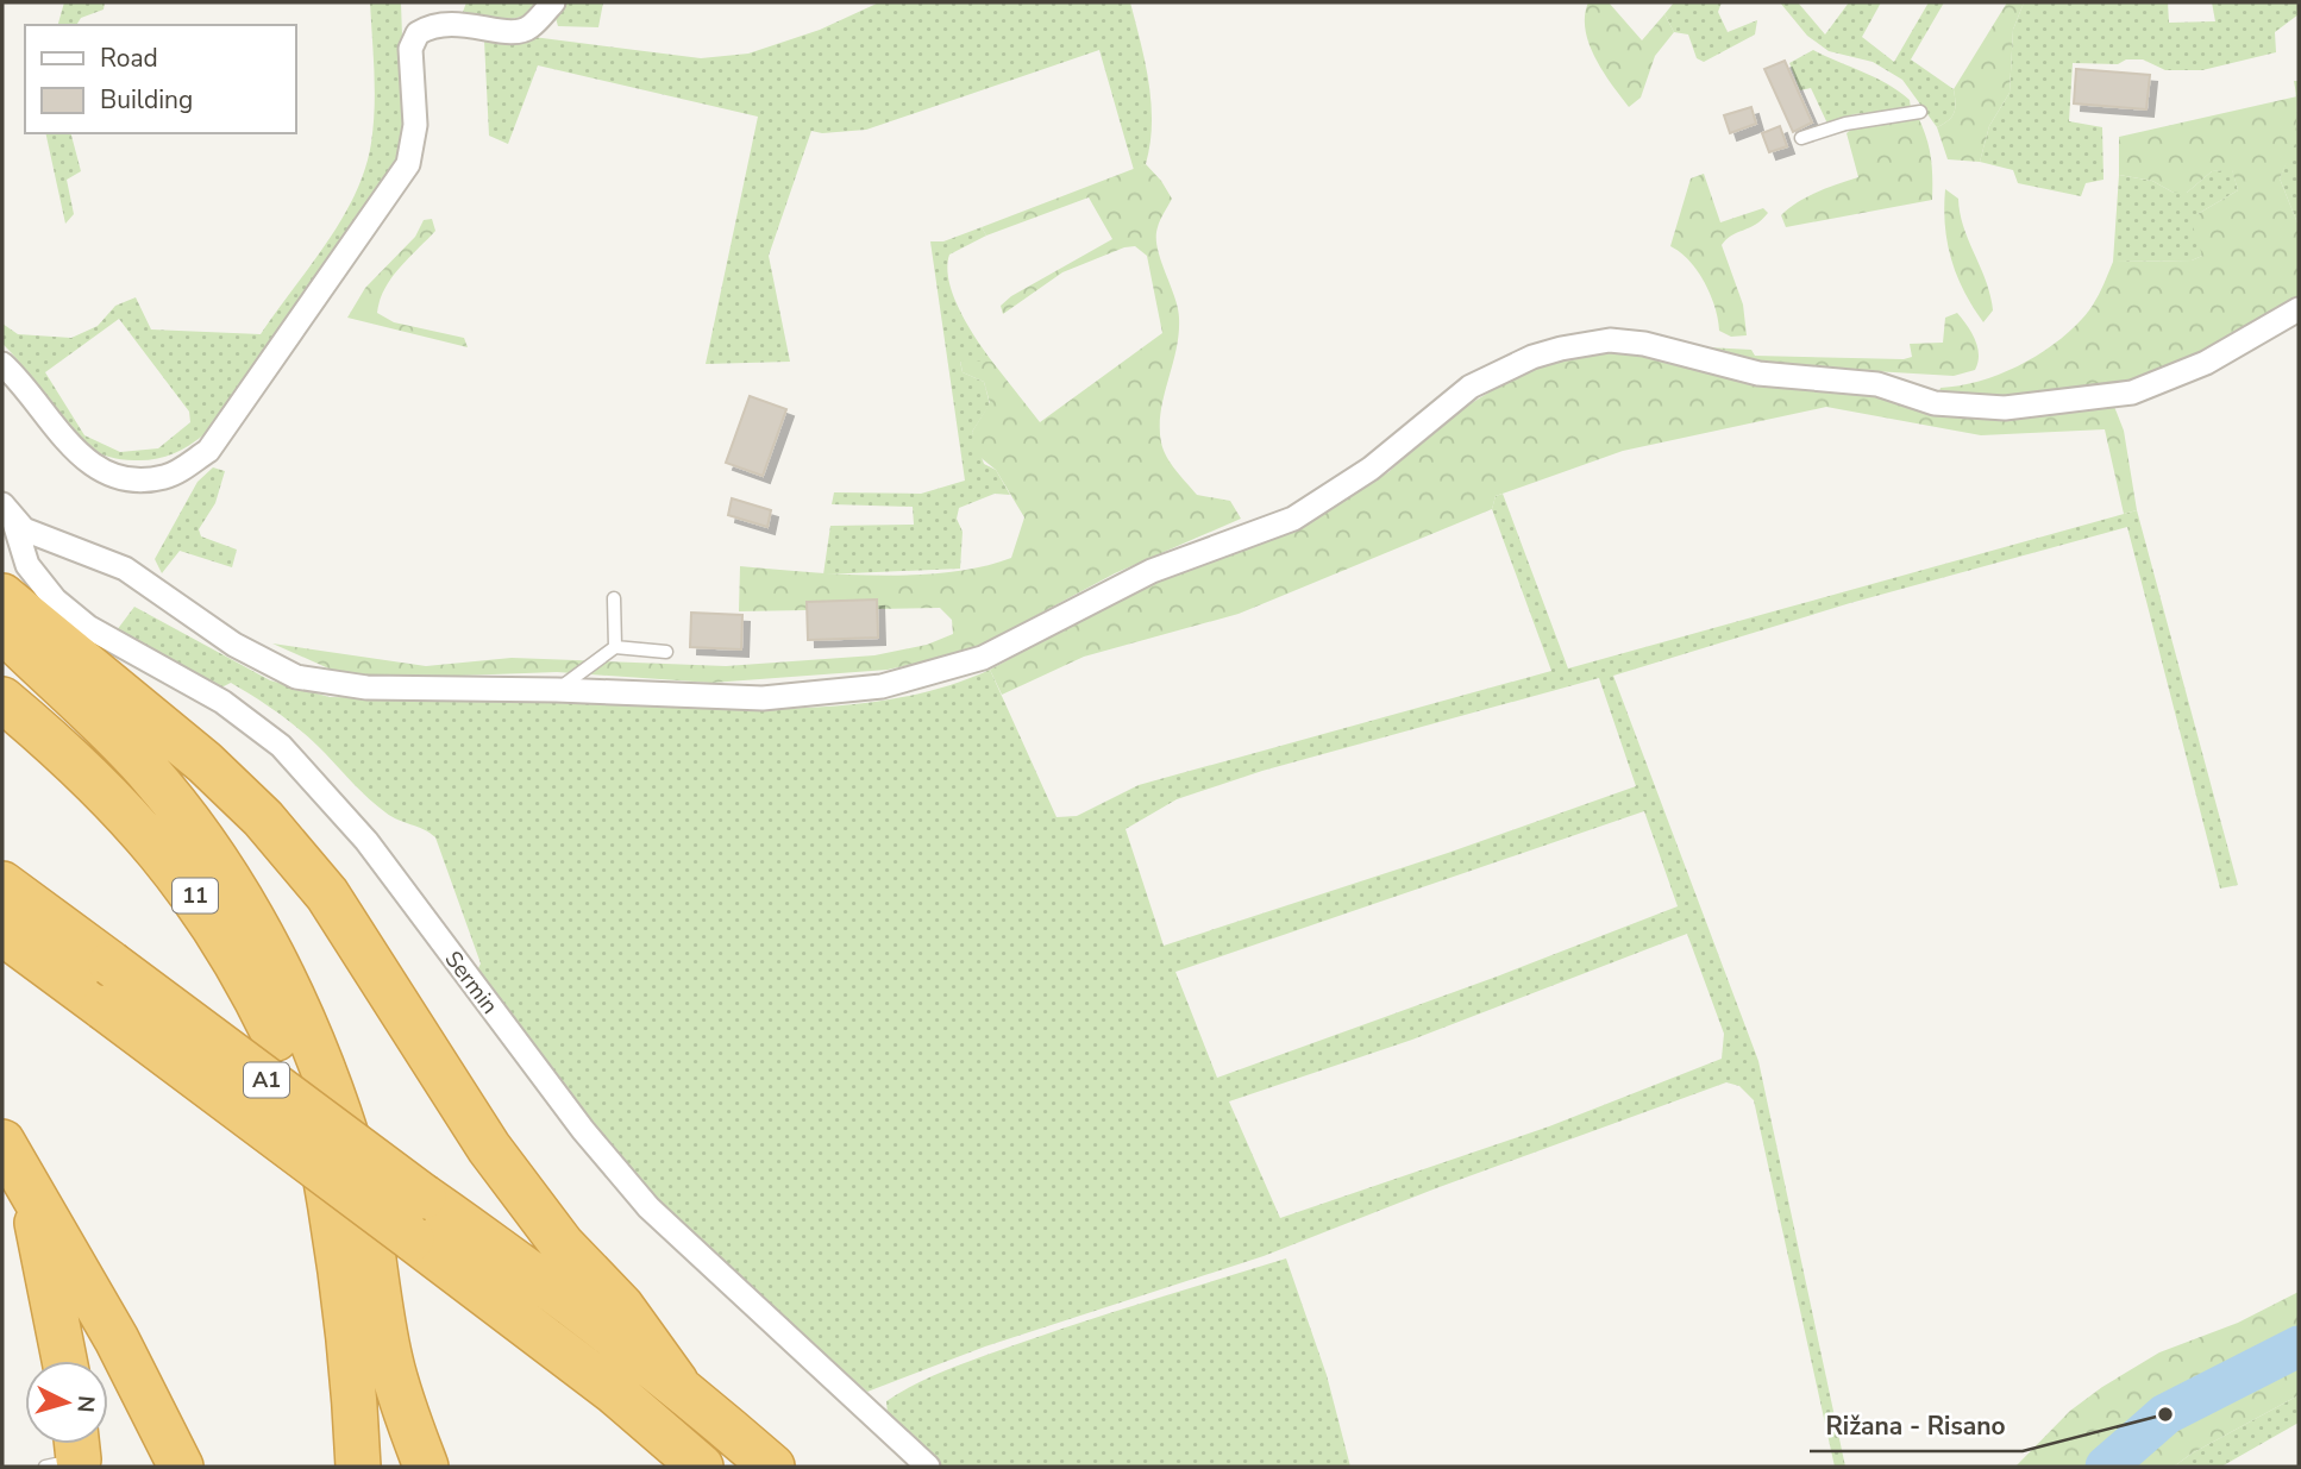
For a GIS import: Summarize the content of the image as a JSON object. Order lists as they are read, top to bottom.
{
  "streets": {
    "highway": ["11", "A1"],
    "street": ["Sermin"]
  },
  "places": ["Rižana - Risano"],
  "legend": ["Road", "Building"],
  "north": "right"
}
